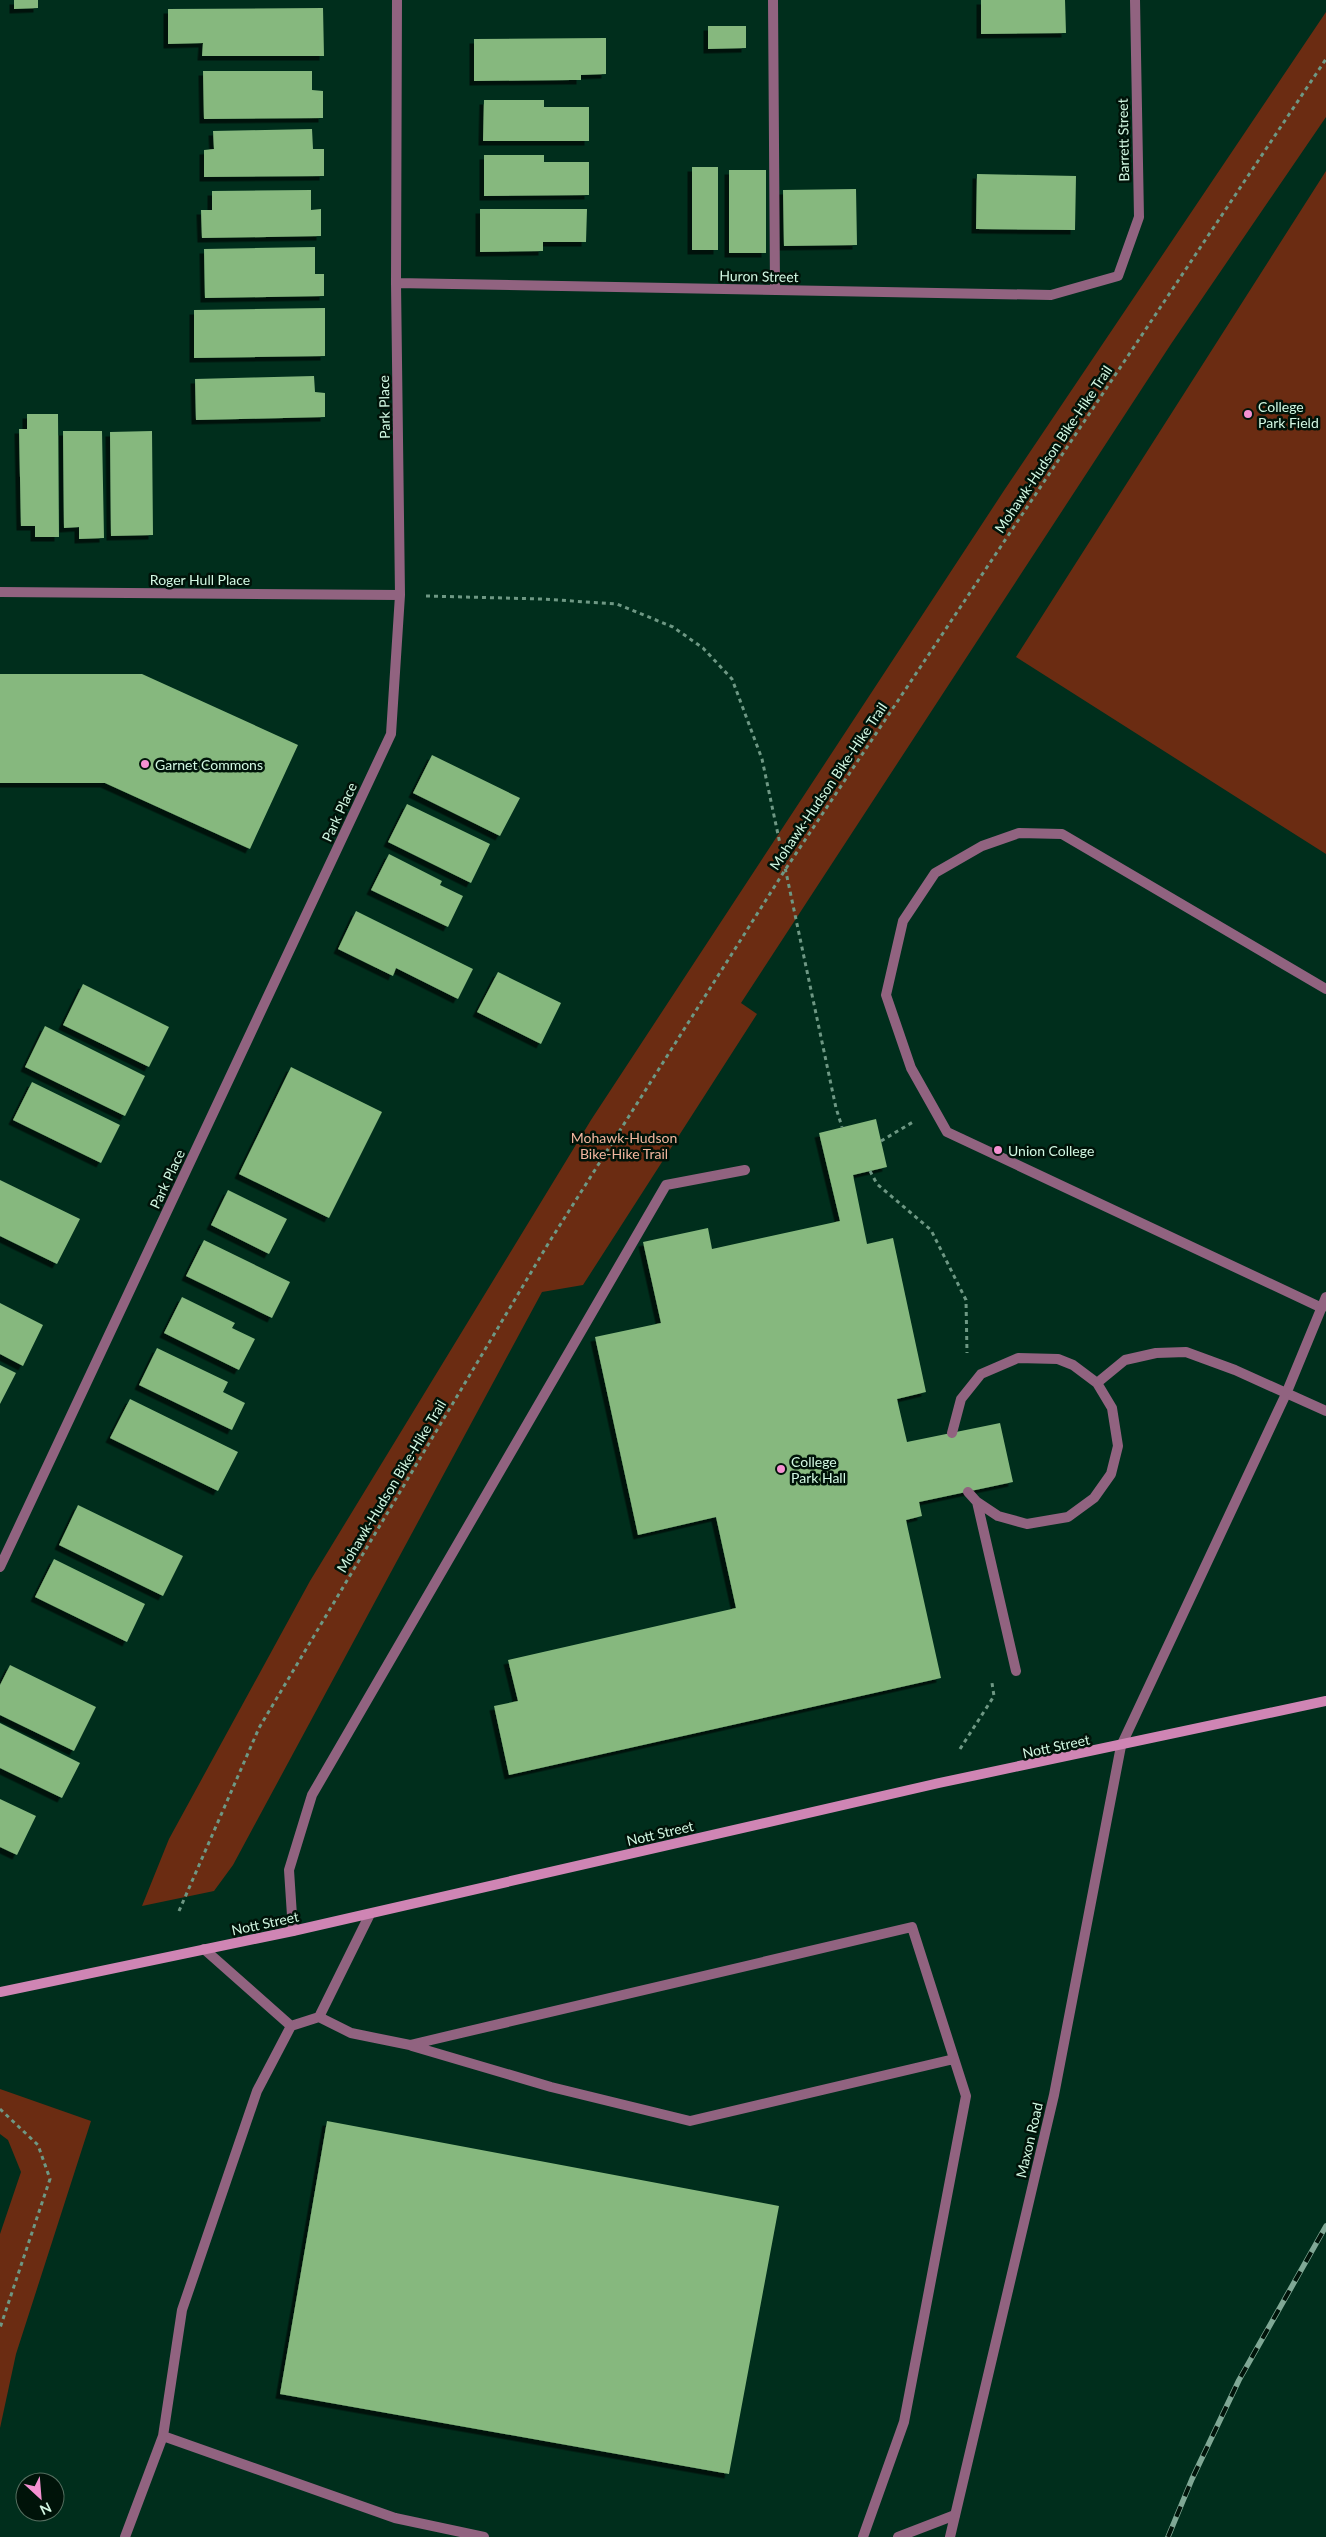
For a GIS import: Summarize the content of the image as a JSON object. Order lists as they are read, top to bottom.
{
  "streets": {
    "main road": ["Nott Street"],
    "street": [
      "Barrett Street",
      "Huron Street",
      "Park Place",
      "Roger Hull Place",
      "Maxon Road"
    ],
    "path": ["Mohawk-Hudson Bike-Hike Trail"]
  },
  "crossings": [
    ["Barrett Street", "Huron Street"],
    ["Huron Street", "Park Place"],
    ["Park Place", "Roger Hull Place"],
    ["Nott Street", "Maxon Road"]
  ],
  "parks": ["Mohawk-Hudson Bike-Hike Trail"],
  "places": [
    "College Park Field",
    "Garnet Commons",
    "Union College",
    "College Park Hall"
  ],
  "north": "bottom right"
}
